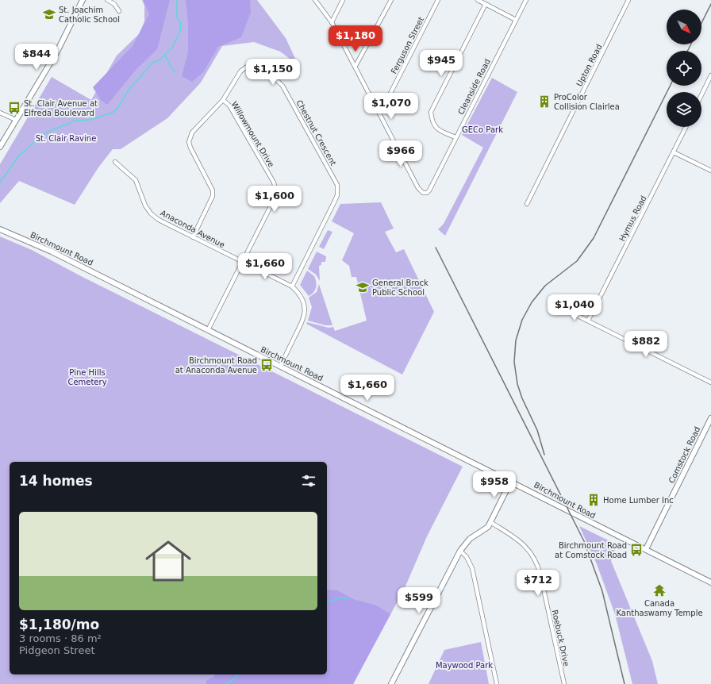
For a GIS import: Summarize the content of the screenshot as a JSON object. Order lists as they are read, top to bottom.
{
  "streets": {
    "main road": ["Birchmount Road", "Comstock Road"],
    "street": [
      "Ferguson Street",
      "Upton Road",
      "Cleanside Road",
      "Chestnut Crescent",
      "Willowmount Drive",
      "Hymus Road",
      "Anaconda Avenue",
      "Roebuck Drive"
    ]
  },
  "crossings": [
    ["Ferguson Street", "Cleanside Road"],
    ["Chestnut Crescent", "Willowmount Drive"],
    ["Chestnut Crescent", "Anaconda Avenue"],
    ["Willowmount Drive", "Anaconda Avenue"],
    ["Willowmount Drive", "Birchmount Road"],
    ["Anaconda Avenue", "Birchmount Road"],
    ["Birchmount Road", "Comstock Road"]
  ],
  "parks": [
    "GECo Park",
    "St. Clair Ravine",
    "Pine Hills Cemetery",
    "Maywood Park"
  ],
  "places": {
    "school or university": ["St. Joachim Catholic School", "General Brock Public School"],
    "building": ["ProColor Collision Clairlea", "Home Lumber Inc"],
    "bus stop": ["St. Clair Avenue at Elfreda Boulevard", "Birchmount Road at Anaconda Avenue", "Birchmount Road at Comstock Road"],
    "temple": ["Canada Kanthaswamy Temple"]
  },
  "north": "bottom right",
  "page": {
    "price": [
      "$1,180",
      "$844",
      "$945",
      "$1,150",
      "$1,070",
      "$966",
      "$1,600",
      "$1,660",
      "$1,040",
      "$882",
      "$1,660",
      "$958",
      "$712",
      "$599"
    ],
    "heading": "14 homes",
    "list": [
      {
        "name": "$1,180/mo",
        "note": "3 rooms · 86 m² · Pidgeon Street"
      }
    ]
  }
}
